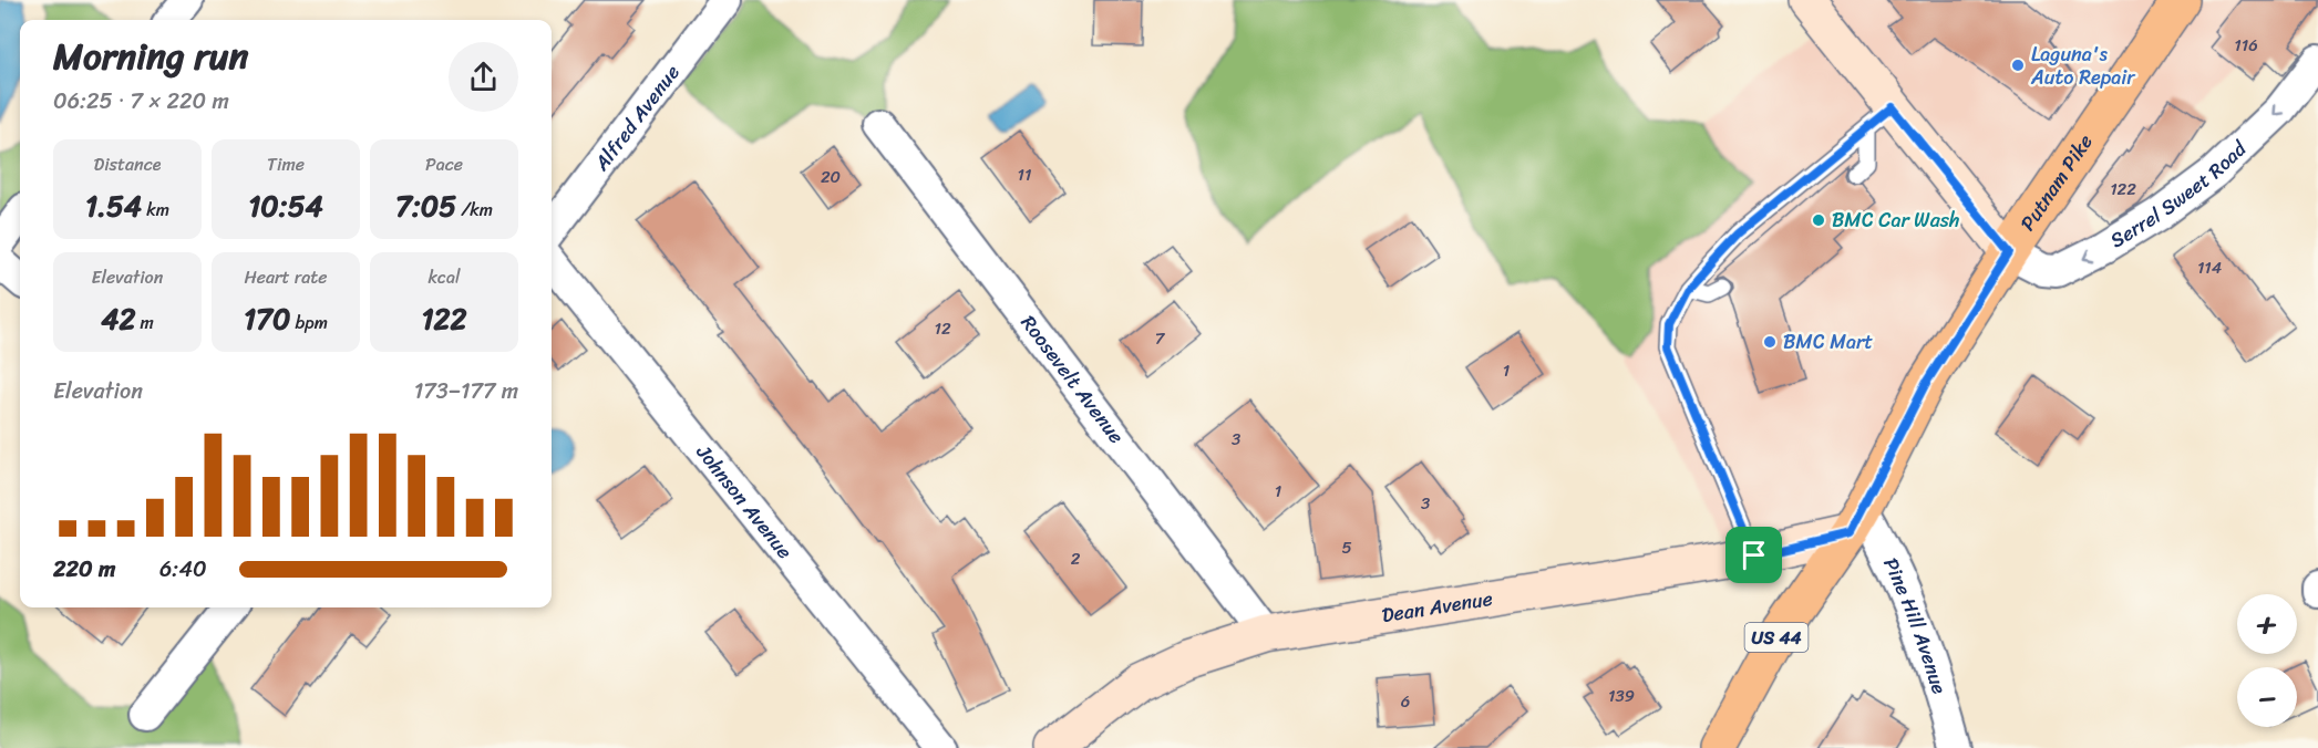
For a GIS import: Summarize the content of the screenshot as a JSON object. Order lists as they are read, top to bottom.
{
  "streets": {
    "main road": ["Putnam Pike", "US 44"],
    "street": [
      "Alfred Avenue",
      "Serrel Sweet Road",
      "Roosevelt Avenue",
      "Johnson Avenue",
      "Dean Avenue",
      "Pine Hill Avenue"
    ]
  },
  "crossings": [
    ["Putnam Pike", "Serrel Sweet Road"],
    ["Putnam Pike", "Dean Avenue"],
    ["Putnam Pike", "Pine Hill Avenue"],
    ["Roosevelt Avenue", "Dean Avenue"],
    ["Dean Avenue", "Pine Hill Avenue"]
  ],
  "one_way": ["Serrel Sweet Road"],
  "places": ["Laguna's Auto Repair", "BMC Car Wash", "BMC Mart"],
  "house_numbers": [
    "116",
    "11",
    "20",
    "122",
    "114",
    "12",
    "7",
    "1",
    "3",
    "1",
    "3",
    "5",
    "2",
    "139",
    "6"
  ],
  "page": {
    "heading": ["Morning run", "06:25 · 7 × 220 m"],
    "stats": [
      ["Distance", "1.54 km"],
      ["Time", "10:54"],
      ["Pace", "7:05 /km"],
      ["Elevation", "42 m"],
      ["Heart rate", "170 bpm"],
      ["kcal", "122"]
    ],
    "chart": ["Elevation", "173–177 m"],
    "list": [
      {
        "name": "220 m",
        "note": "6:40"
      }
    ],
    "map_buttons": ["+", "−"]
  }
}
